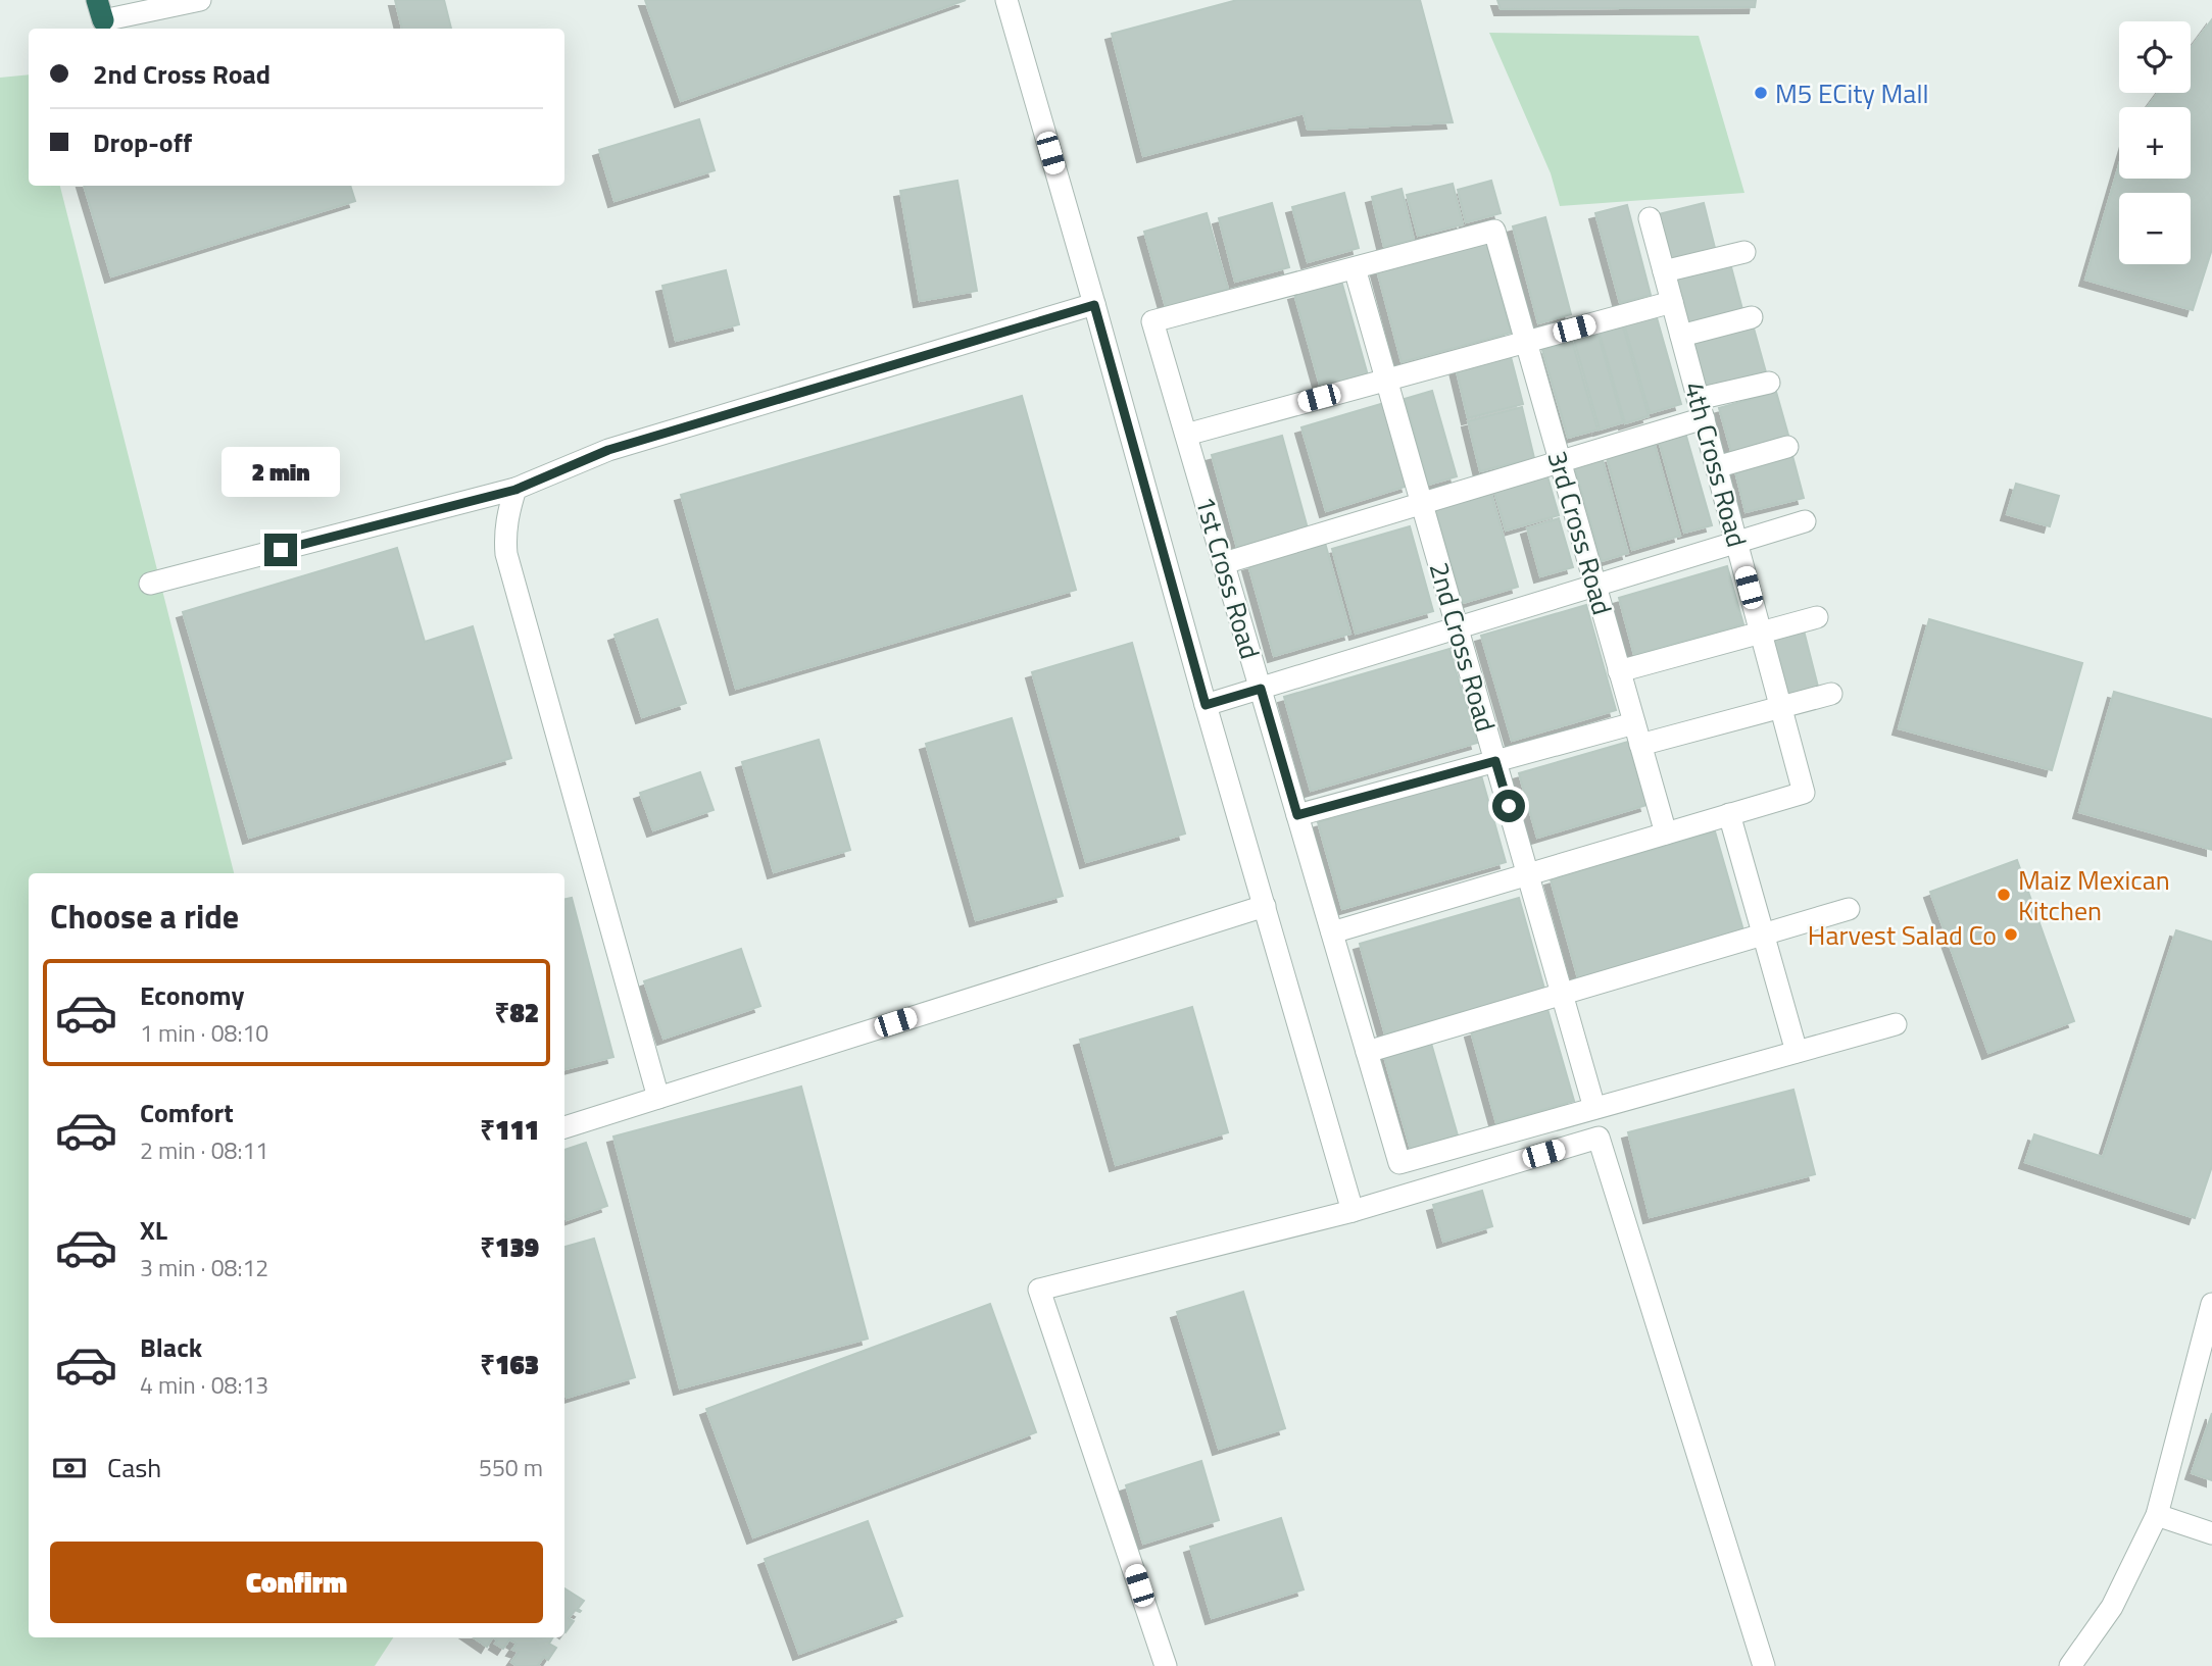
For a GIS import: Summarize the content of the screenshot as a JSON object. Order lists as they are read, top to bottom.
{
  "streets": {
    "street": [
      "4th Cross Road",
      "3rd Cross Road",
      "1st Cross Road",
      "2nd Cross Road"
    ]
  },
  "crossings": [
    ["3rd Cross Road", "1st Cross Road"],
    ["3rd Cross Road", "2nd Cross Road"],
    ["1st Cross Road", "2nd Cross Road"]
  ],
  "places": ["M5 ECity Mall", "Maiz Mexican Kitchen", "Harvest Salad Co"],
  "page": {
    "map_buttons": ["+", "−"],
    "banner": ["2nd Cross Road", "Drop-off"],
    "bubble": "2 min",
    "heading": "Choose a ride",
    "list": [
      {
        "name": "Economy",
        "note": "1 min · 08:10",
        "value": "₹82"
      },
      {
        "name": "Comfort",
        "note": "2 min · 08:11",
        "value": "₹111"
      },
      {
        "name": "XL",
        "note": "3 min · 08:12",
        "value": "₹139"
      },
      {
        "name": "Black",
        "note": "4 min · 08:13",
        "value": "₹163"
      }
    ],
    "pay": ["Cash", "550 m"],
    "buttons": "Confirm"
  }
}
